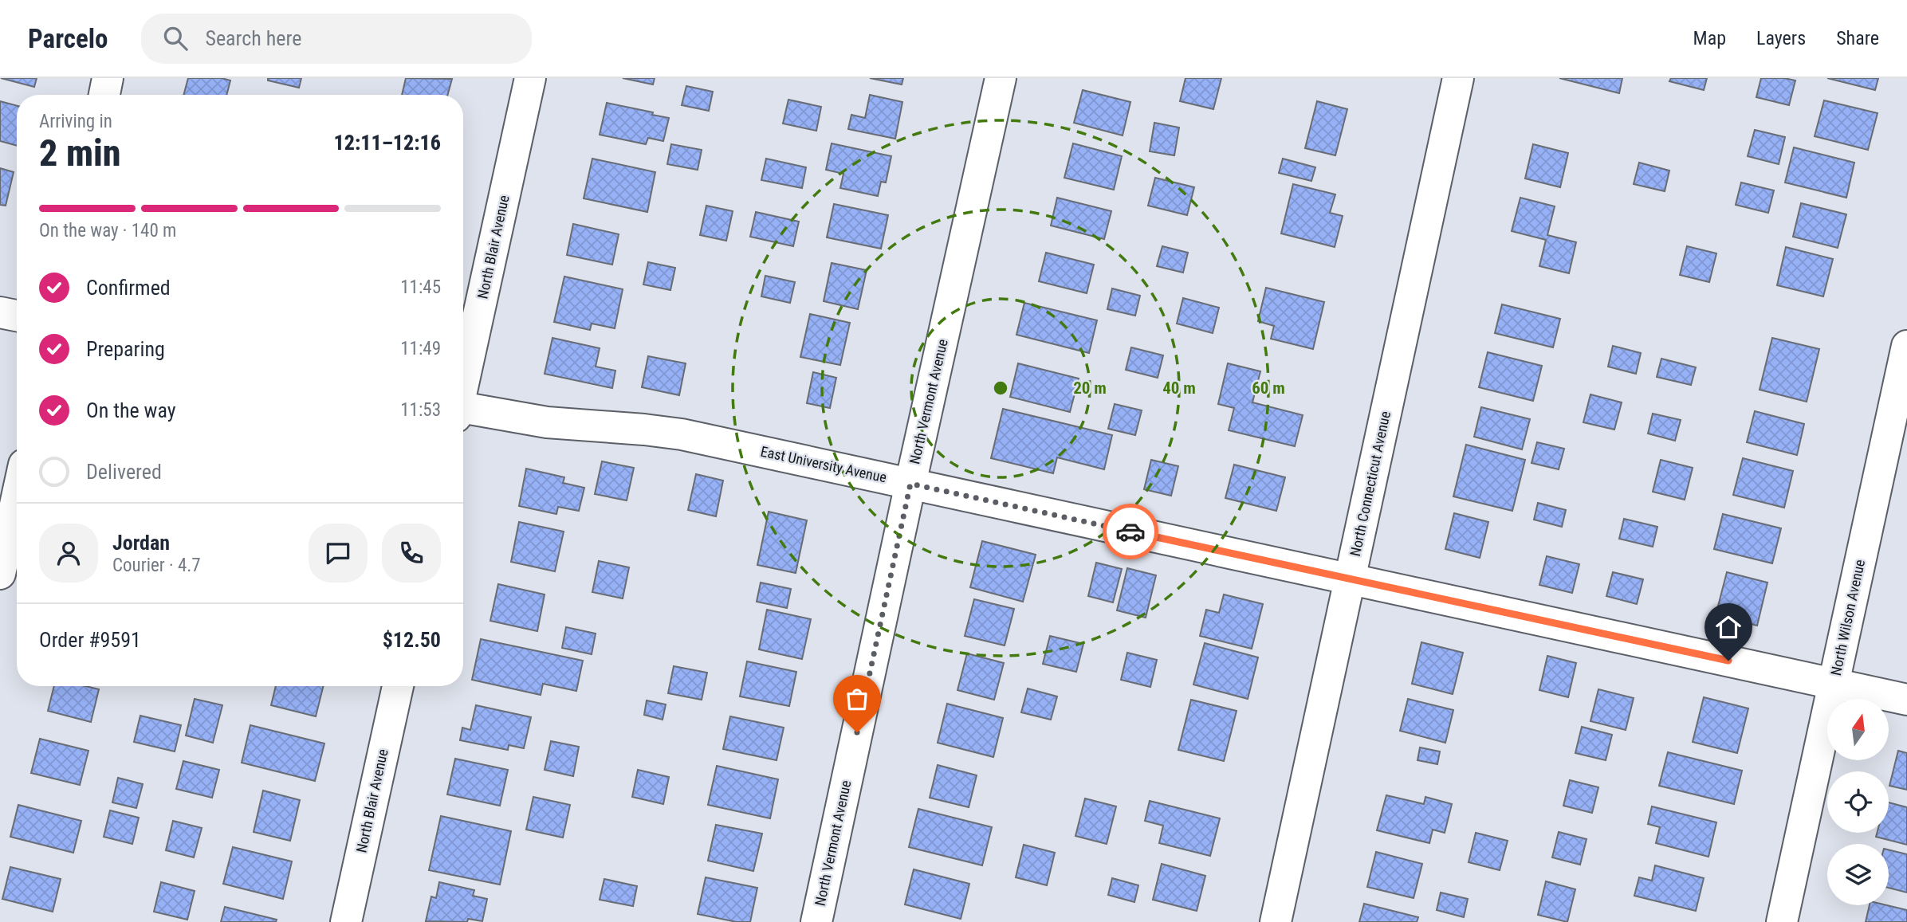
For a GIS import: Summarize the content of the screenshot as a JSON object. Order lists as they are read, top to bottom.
{
  "streets": {
    "street": [
      "North Blair Avenue",
      "North Vermont Avenue",
      "East University Avenue",
      "North Connecticut Avenue",
      "North Wilson Avenue"
    ]
  },
  "crossings": [
    ["North Vermont Avenue", "East University Avenue"],
    ["East University Avenue", "North Connecticut Avenue"],
    ["East University Avenue", "North Wilson Avenue"]
  ],
  "north": "top",
  "page": {
    "header": "Parcelo",
    "search": "Search here",
    "nav": ["Map", "Layers", "Share"],
    "heading": ["2 min", "Arriving in", "12:11–12:16"],
    "panel": [
      "Jordan",
      "Courier · 4.7",
      "Order #9591",
      "$12.50"
    ],
    "bar": "On the way · 140 m",
    "list": [
      ["Confirmed", "11:45"],
      ["Preparing", "11:49"],
      ["On the way", "11:53"],
      "Delivered"
    ]
  },
  "rings": ["20 m", "40 m", "60 m"]
}
